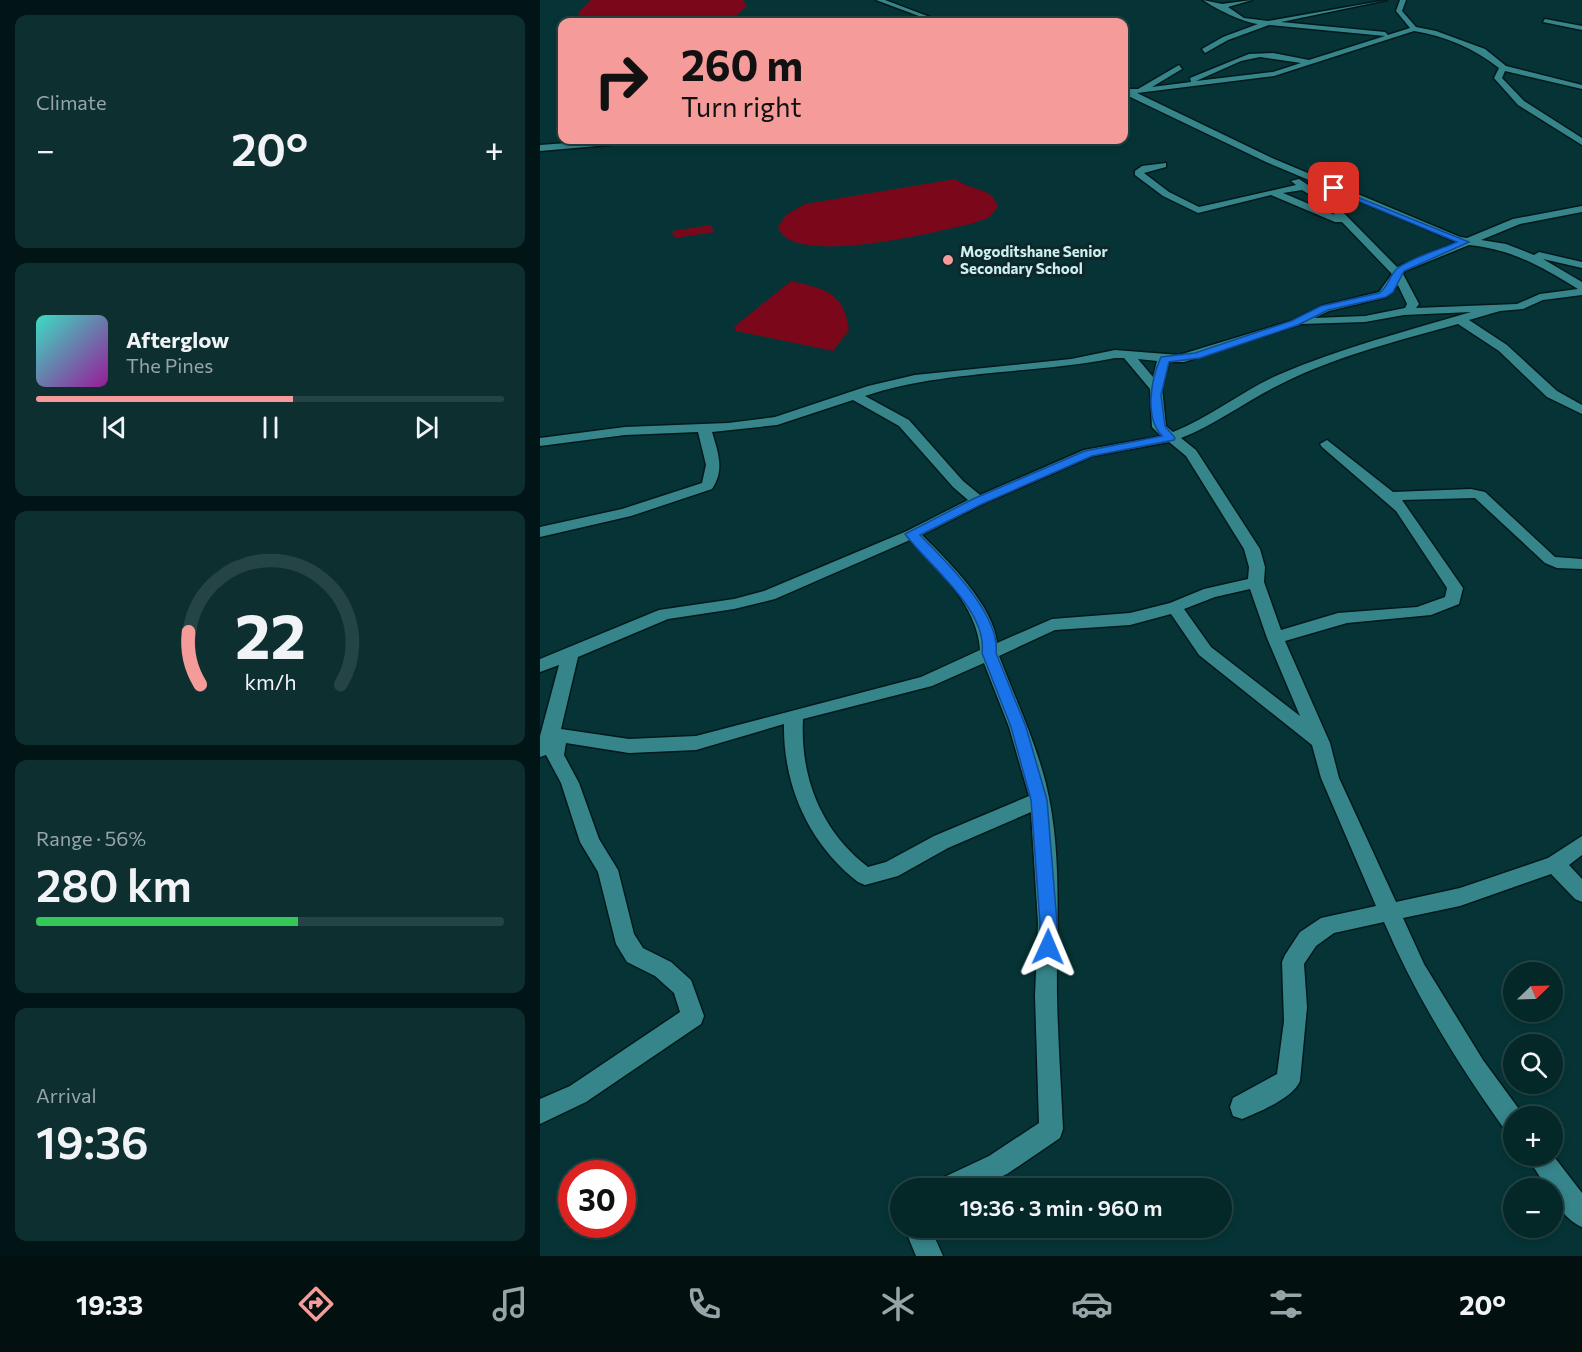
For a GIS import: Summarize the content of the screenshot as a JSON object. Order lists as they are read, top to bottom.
{
  "places": ["Mogoditshane Senior Secondary School"],
  "north": "top right",
  "page": {
    "tile": [
      "Climate",
      ["Range · 56%", "280 km"],
      ["Arrival", "19:36"]
    ],
    "turn": ["260 m", "Turn right"],
    "heat": ["−", "20°", "+"],
    "song": ["Afterglow", "The Pines"],
    "map_buttons": ["+", "−"],
    "limit": "30",
    "trip": "19:36 · 3 min · 960 m",
    "tabs": ["19:33", "20°"],
    "gauge": ["22", "km/h"]
  }
}
